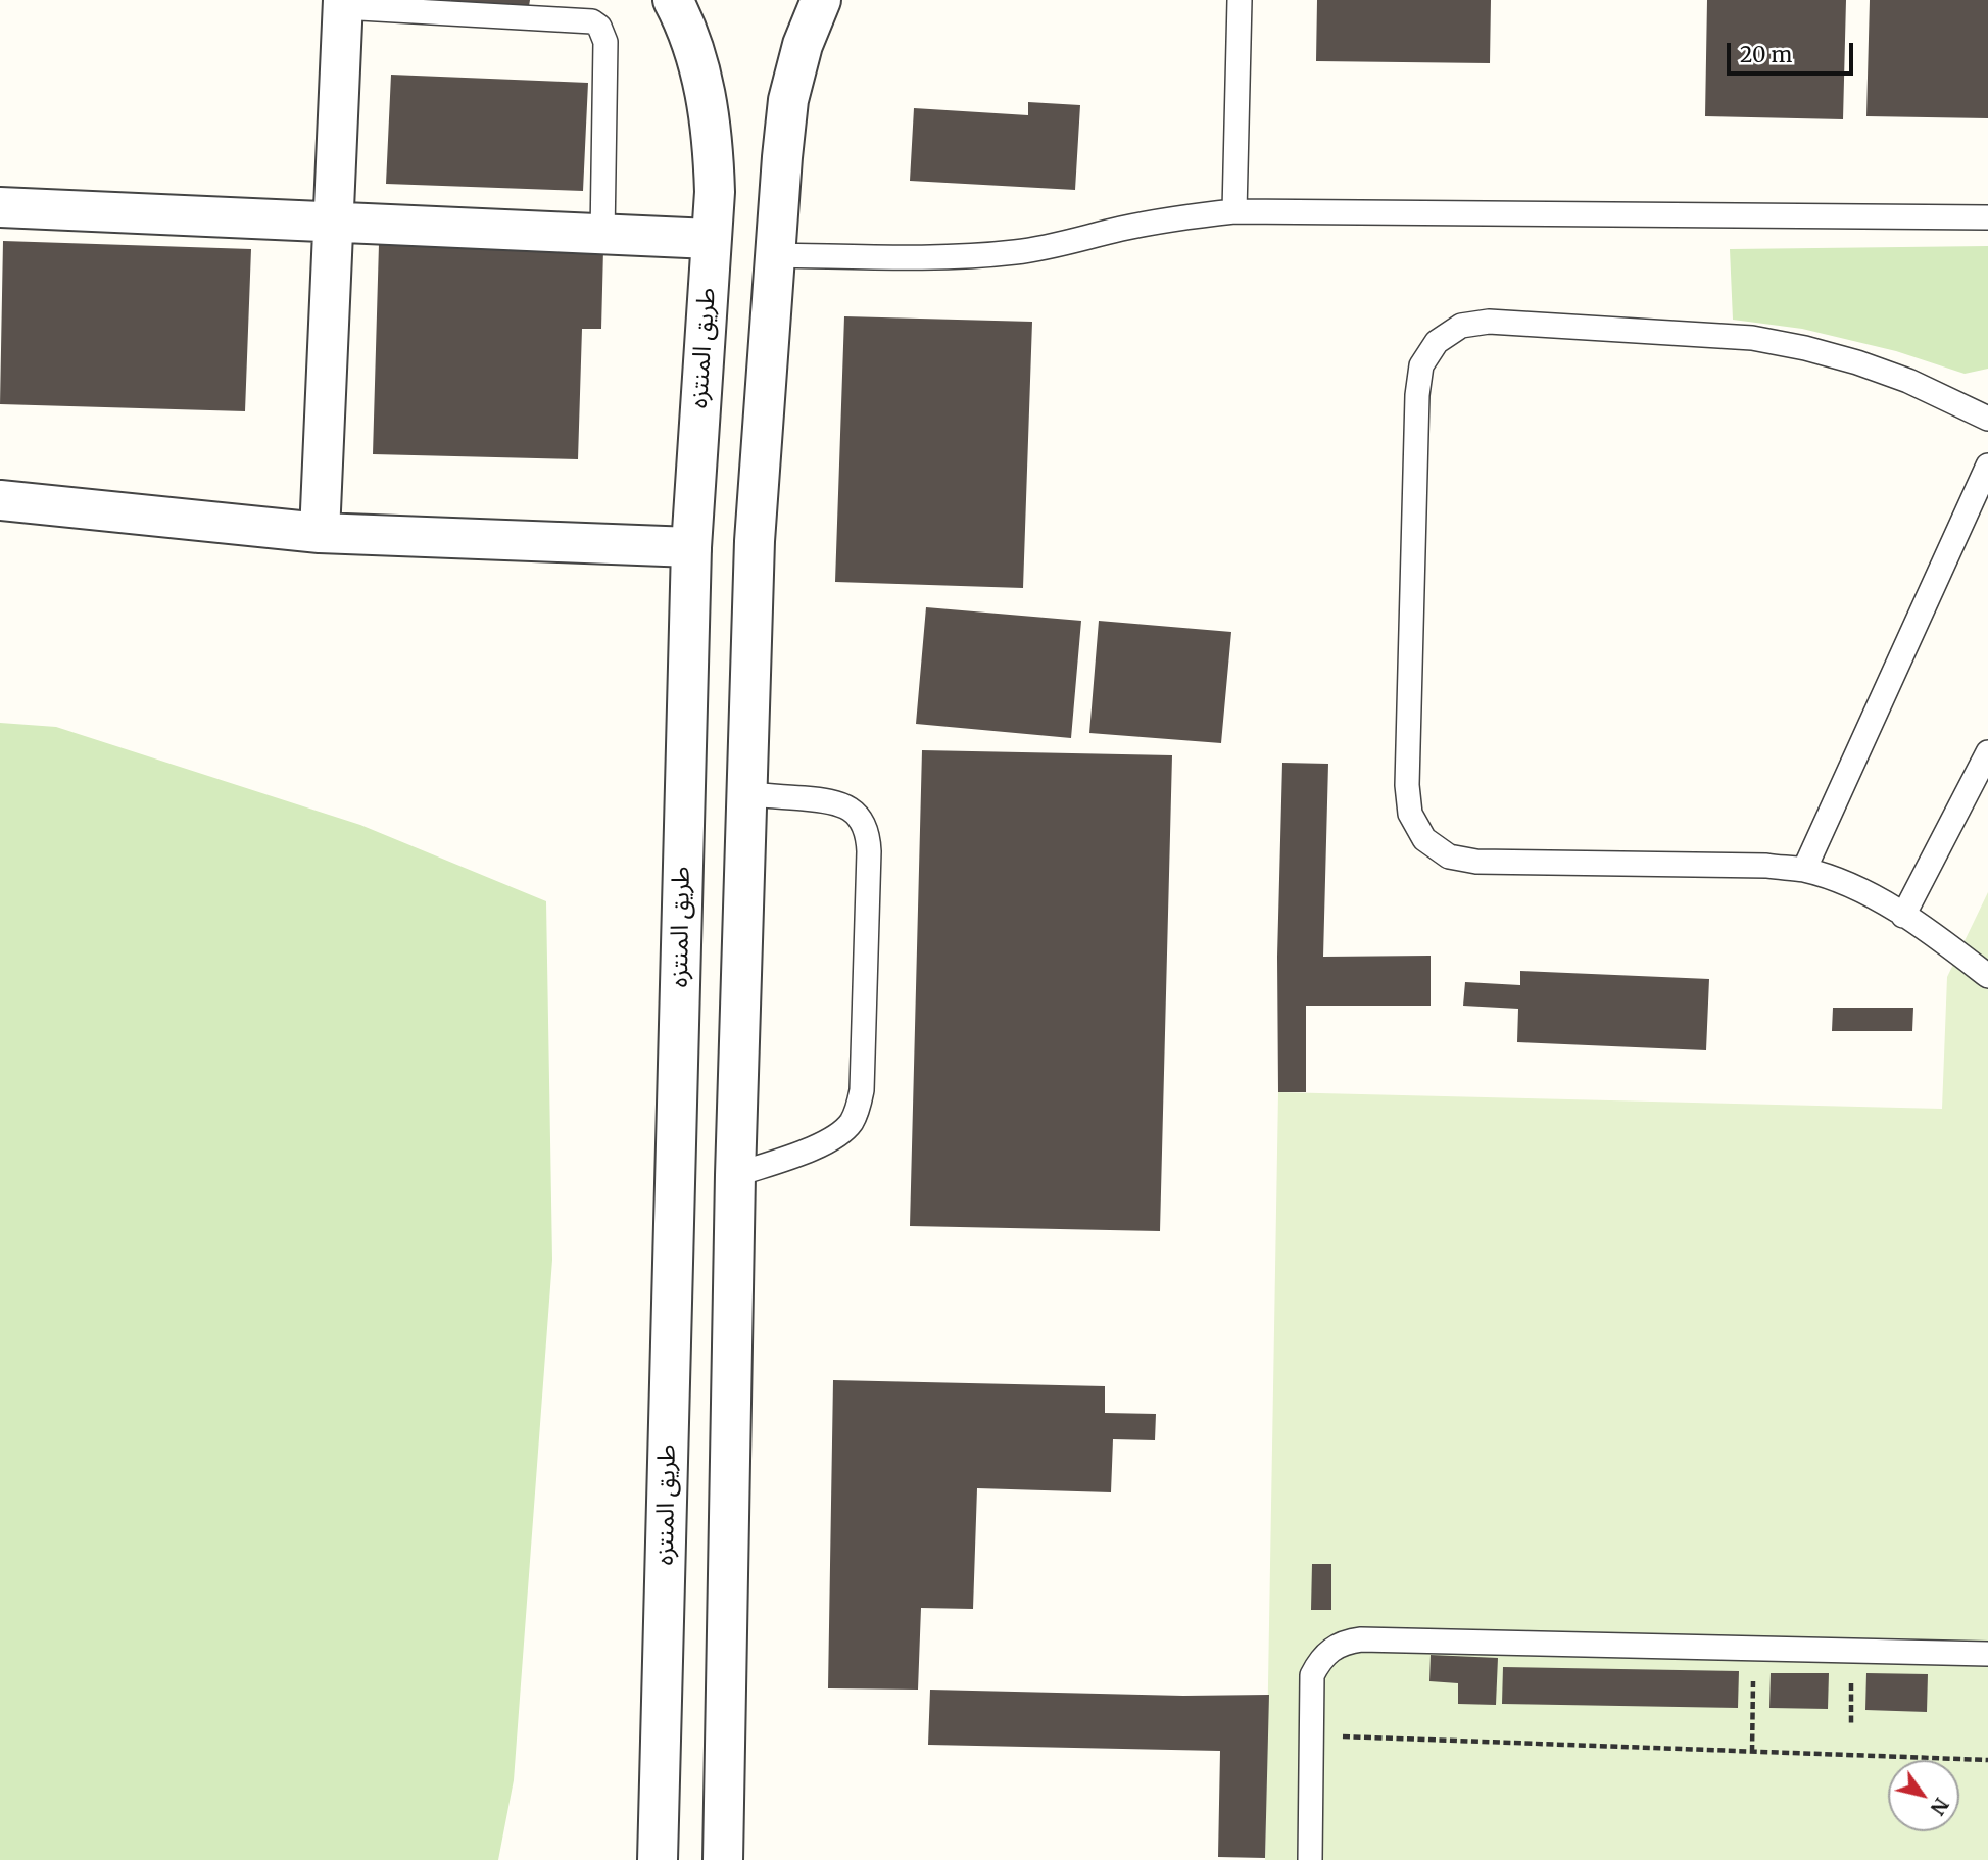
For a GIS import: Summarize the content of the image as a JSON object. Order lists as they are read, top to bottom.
{
  "streets": {
    "street": ["طريق المنتزه"]
  },
  "scale_bar": "20 m",
  "north": "bottom right"
}
